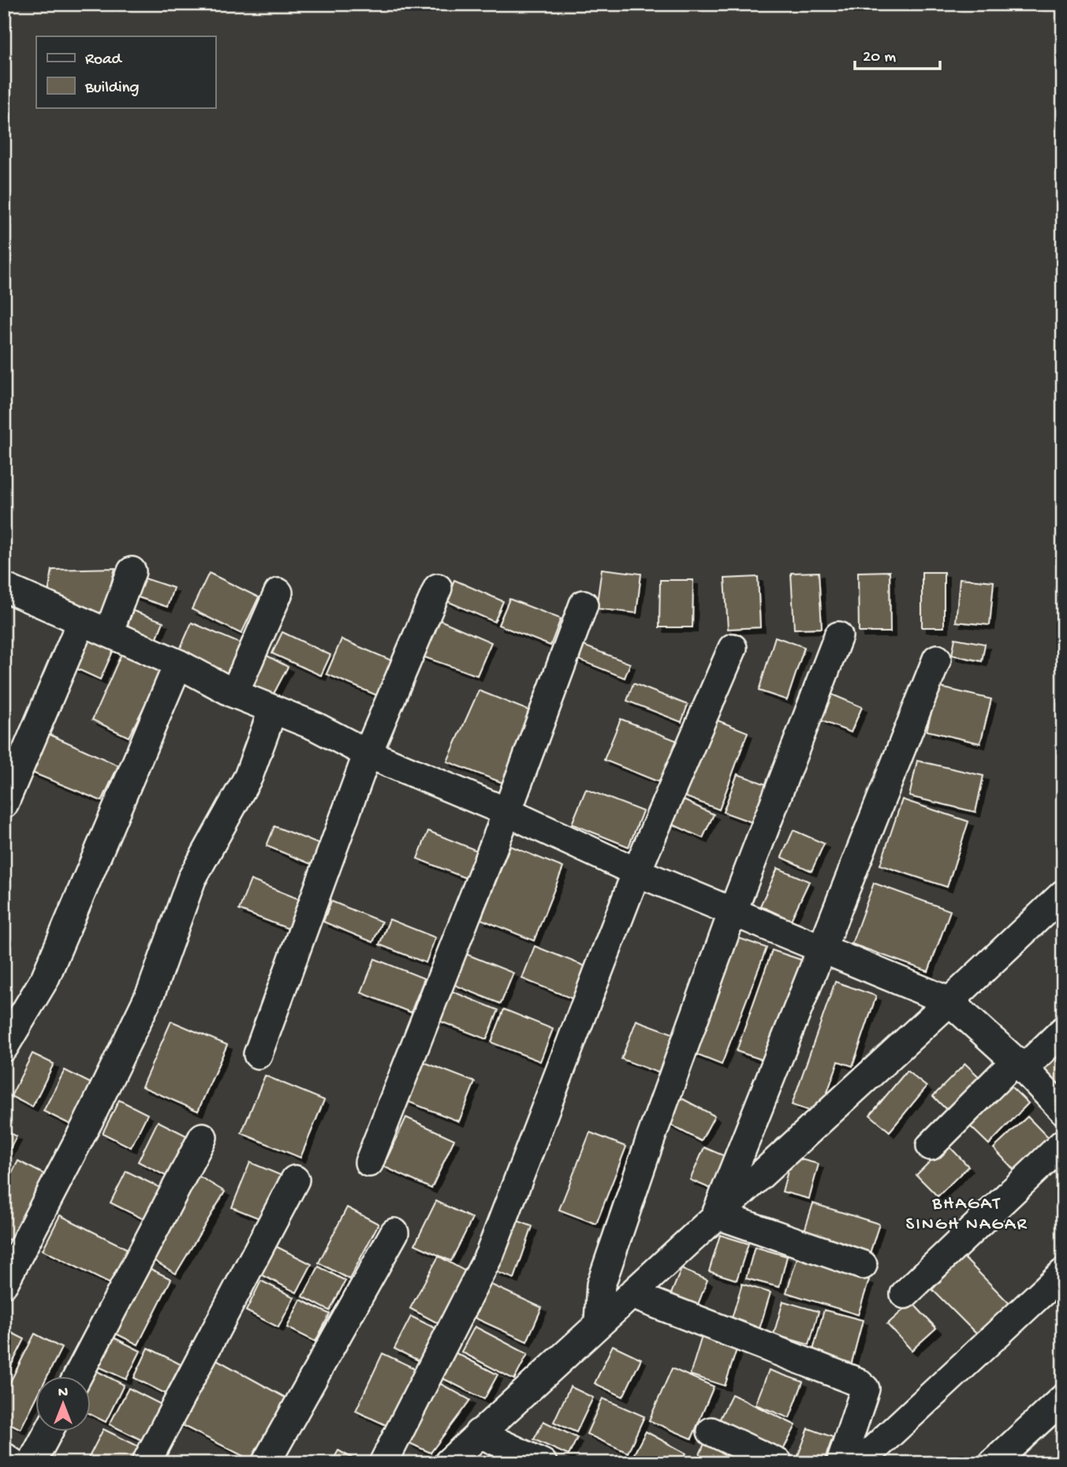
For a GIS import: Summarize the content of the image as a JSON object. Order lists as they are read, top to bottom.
{
  "districts": ["BHAGAT SINGH NAGAR"],
  "legend": ["Road", "Building"],
  "scale_bar": "20 m",
  "north": "top"
}
